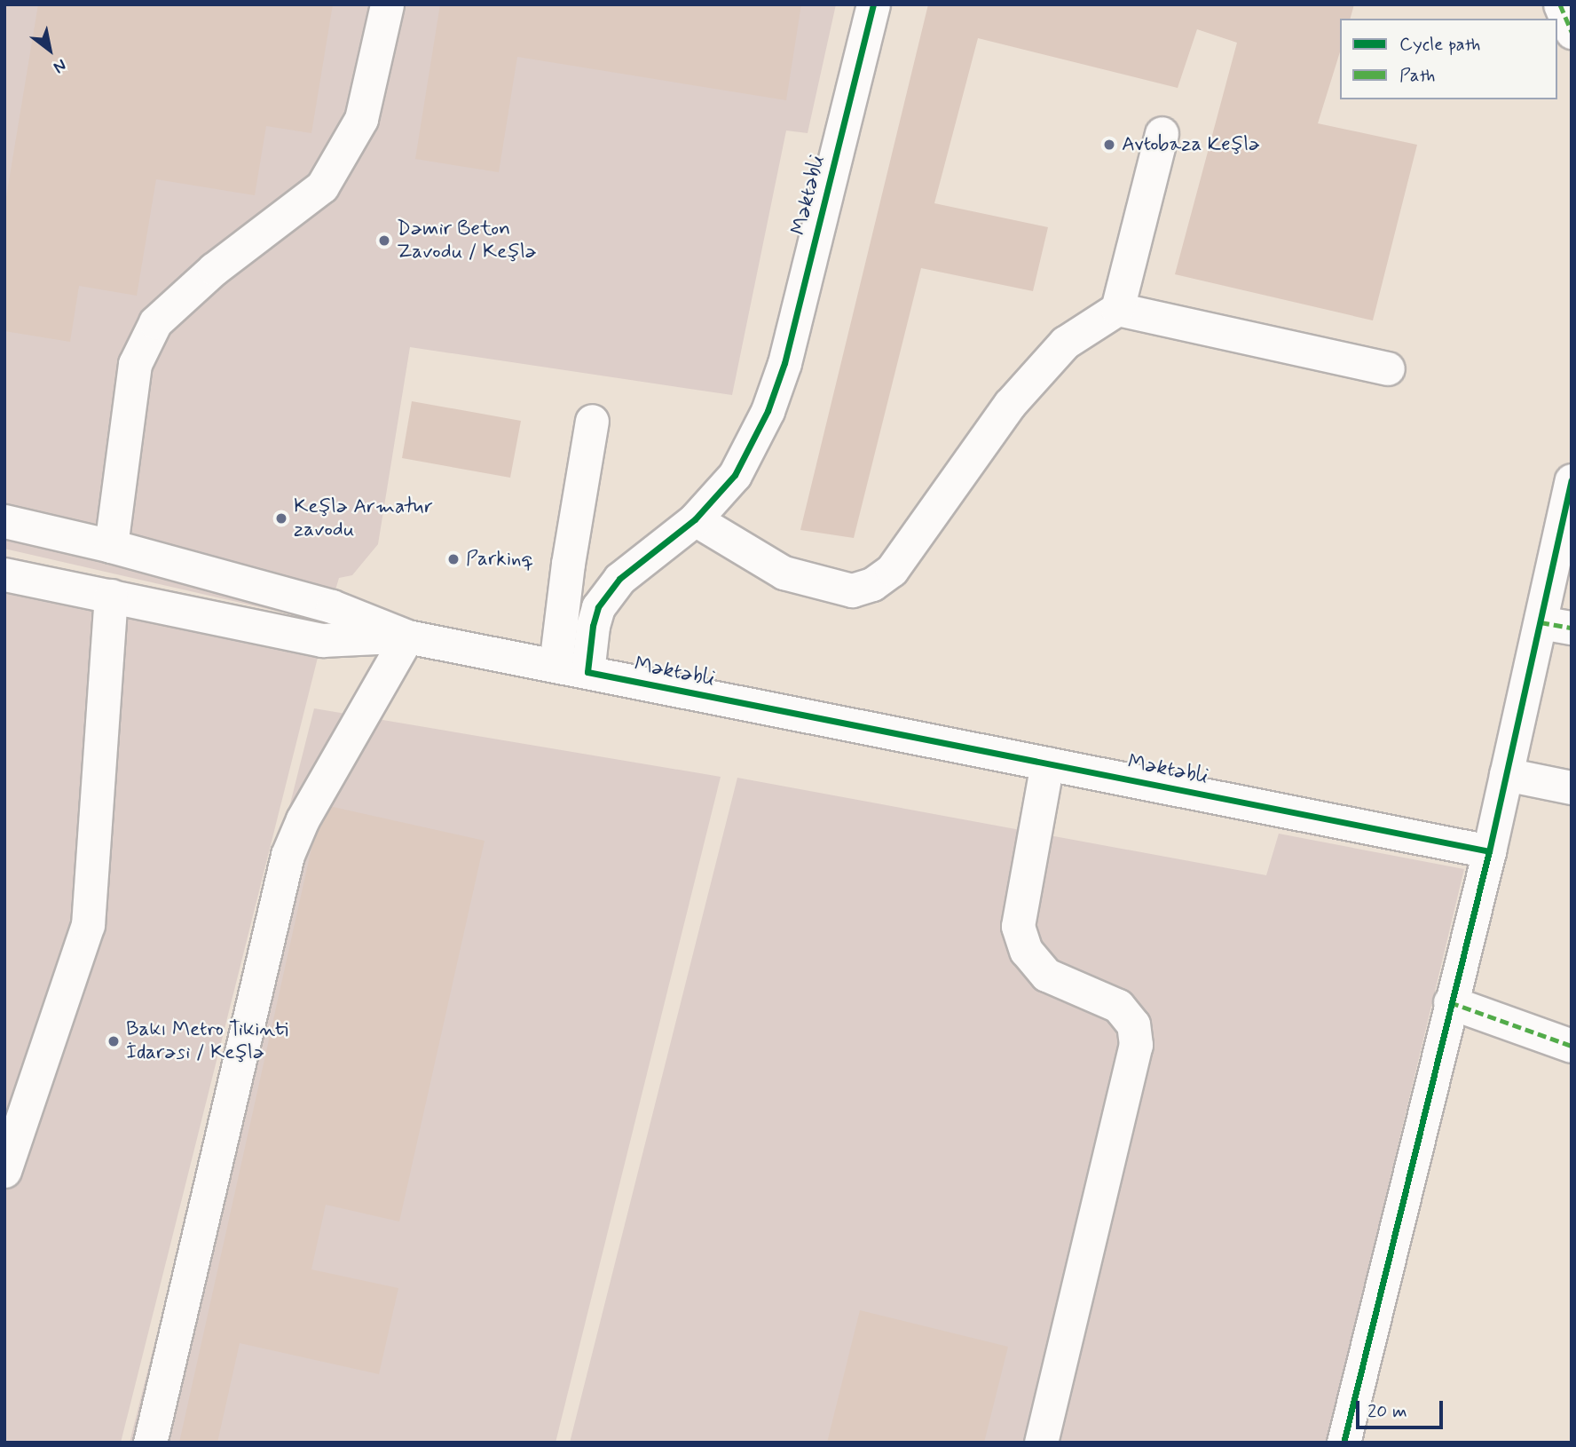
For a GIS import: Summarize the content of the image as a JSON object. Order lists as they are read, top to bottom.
{
  "streets": {
    "street": ["Məktəbli"]
  },
  "places": [
    "Avtobaza Keşlə",
    "Dəmir Beton Zavodu / Keşlə",
    "Keşlə Armatur zavodu",
    "Parkinq",
    "Bakı Metro Tikinti İdarəsi / Keşlə"
  ],
  "legend": ["Cycle path", "Path"],
  "scale_bar": "20 m",
  "north": "bottom right"
}
